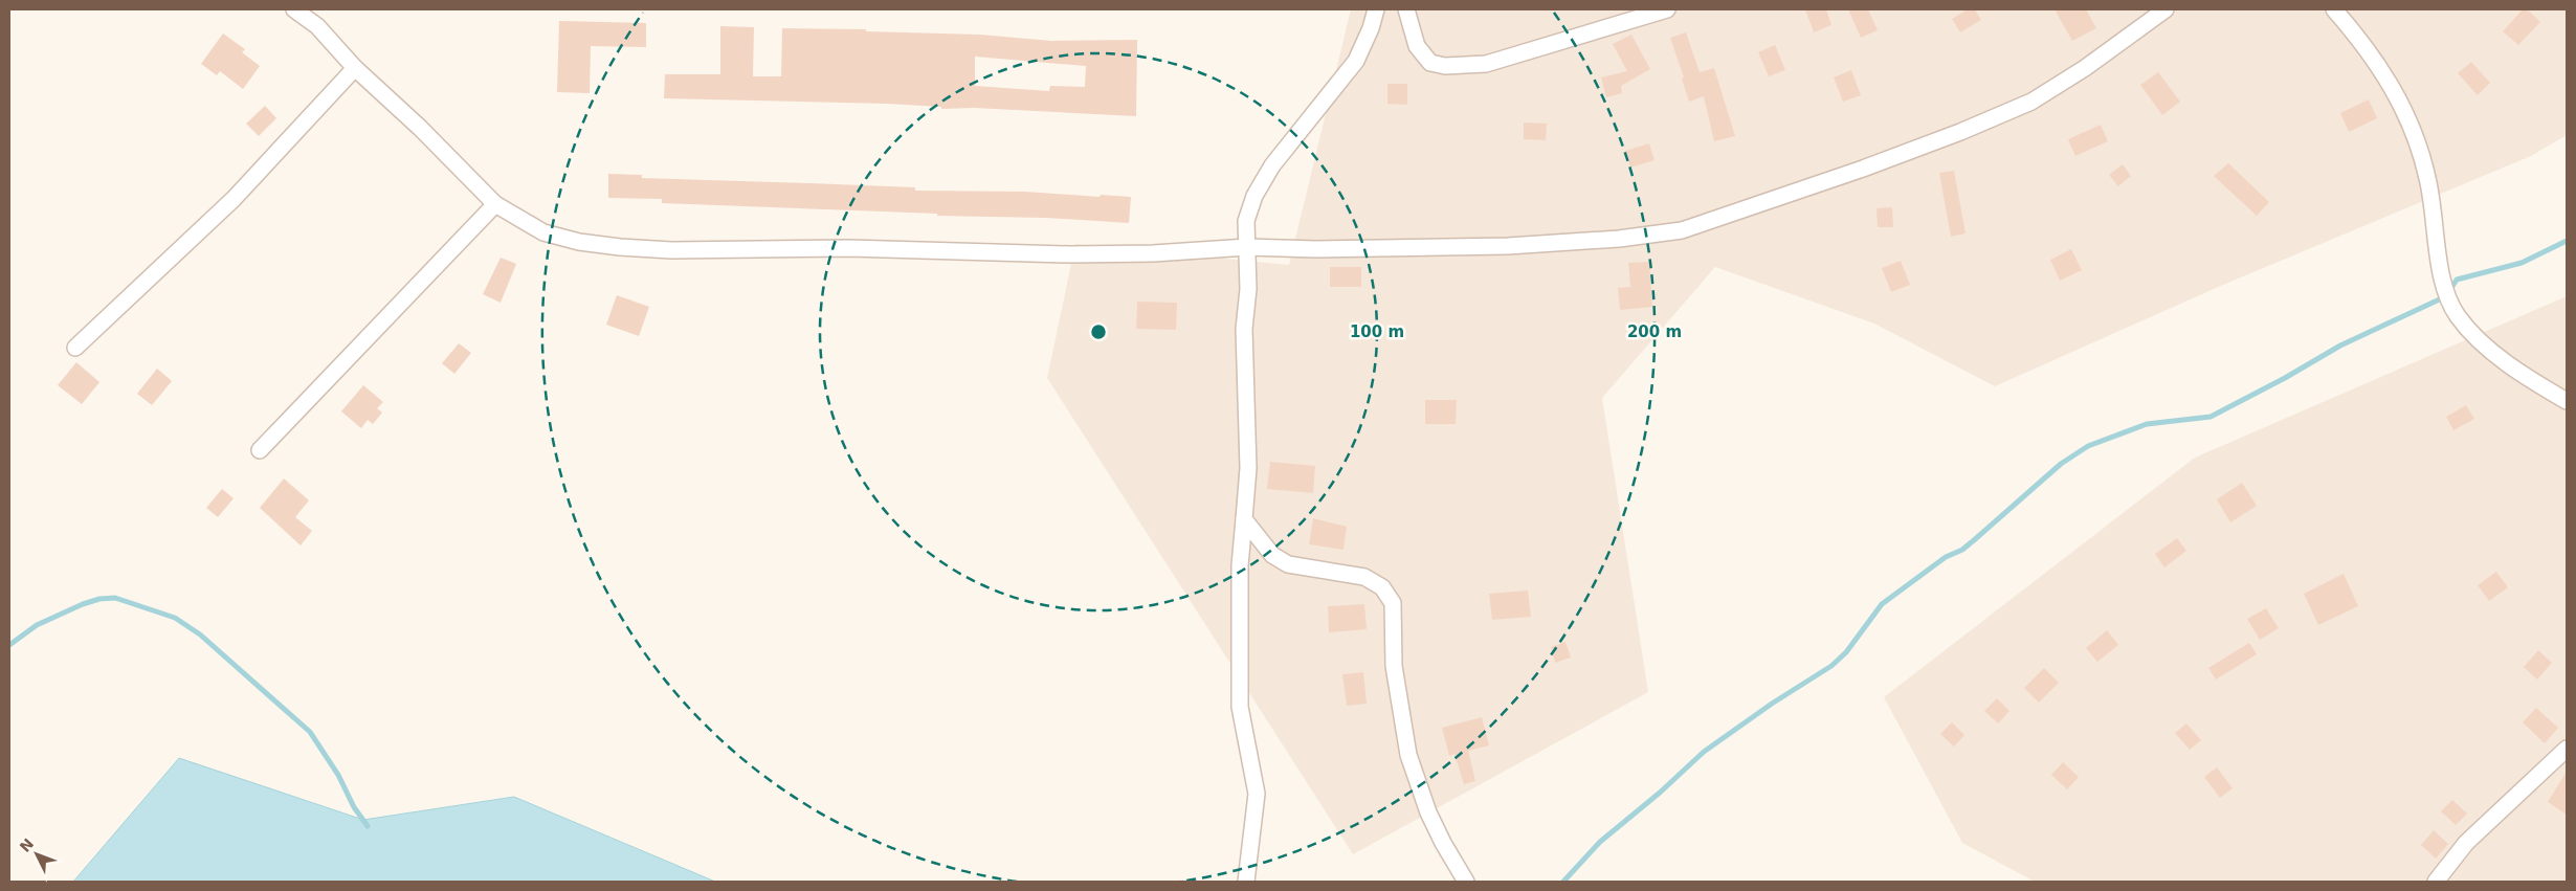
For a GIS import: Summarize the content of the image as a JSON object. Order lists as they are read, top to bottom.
{
  "north": "top left",
  "rings": ["100 m", "200 m"]
}
